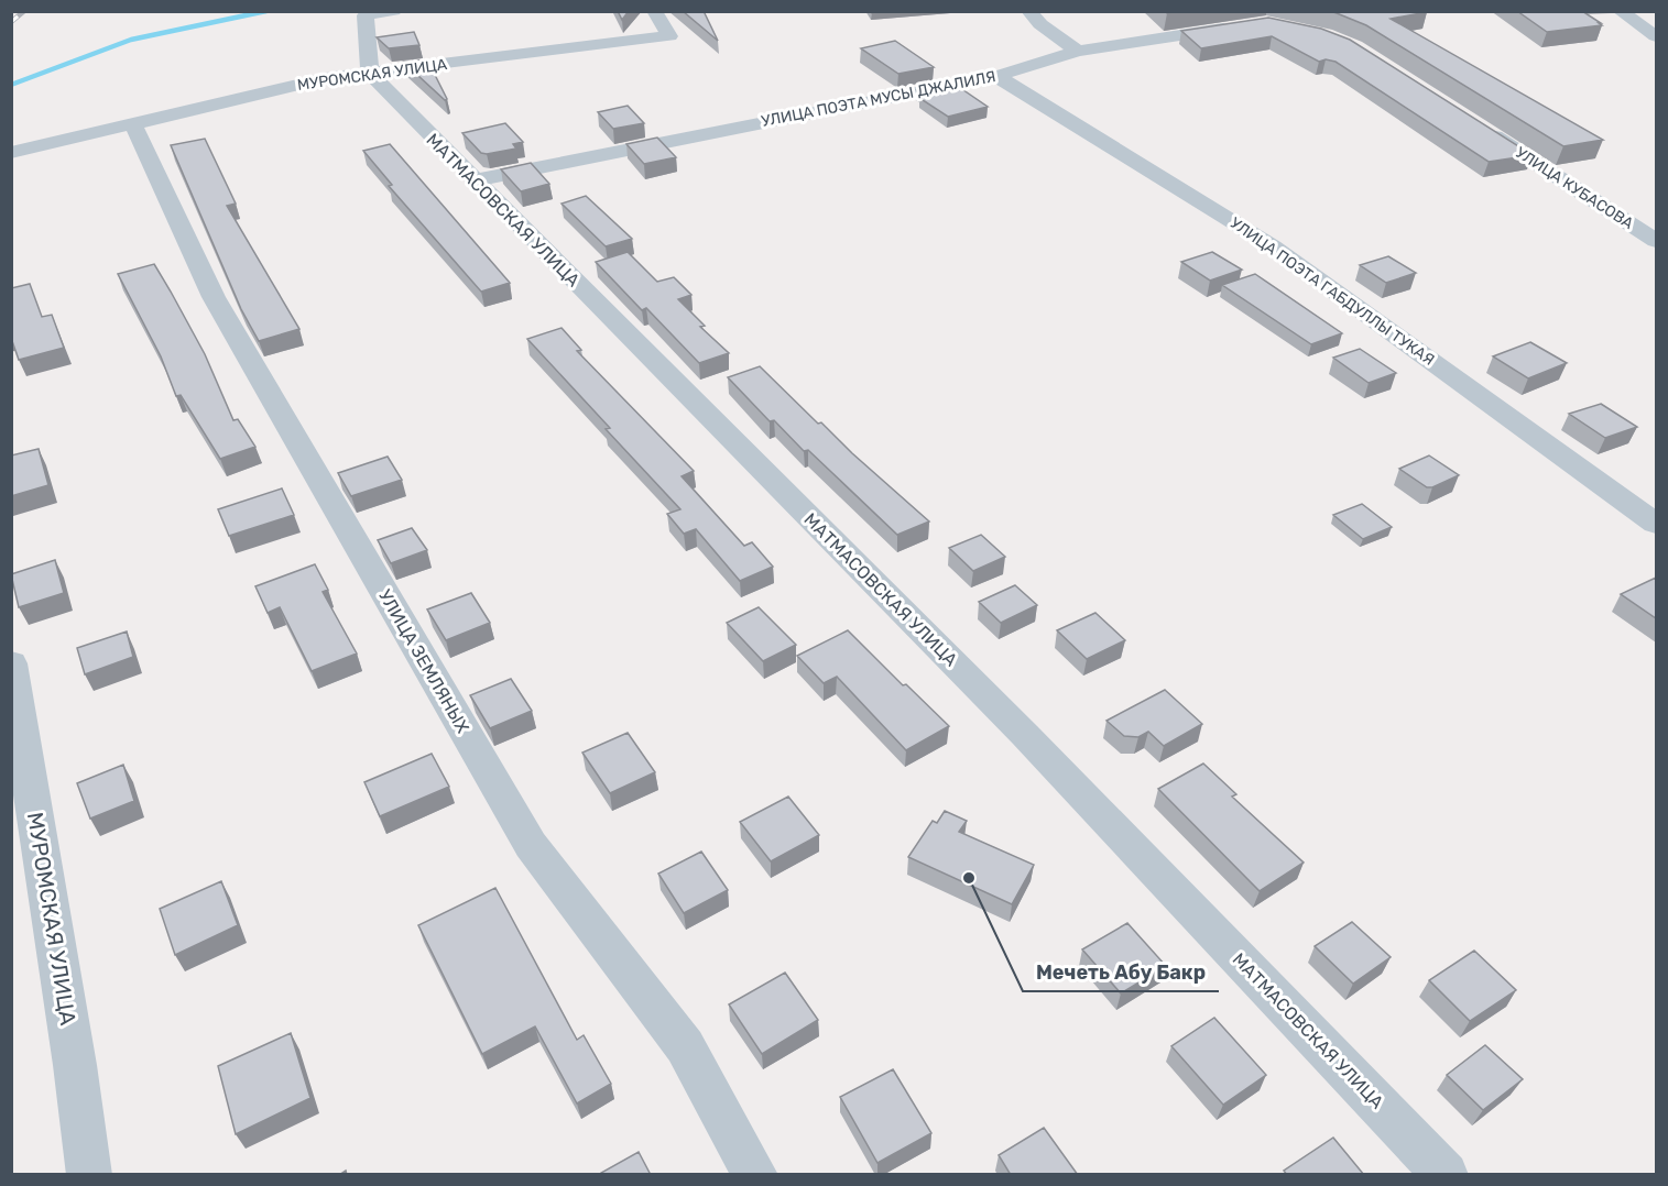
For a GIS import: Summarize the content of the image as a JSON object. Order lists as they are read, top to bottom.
{
  "streets": {
    "street": [
      "МУРОМСКАЯ УЛИЦА",
      "УЛИЦА ПОЭТА МУСЫ ДЖАЛИЛЯ",
      "УЛИЦА КУБАСОВА",
      "МАТМАСОВСКАЯ УЛИЦА",
      "УЛИЦА ПОЭТА ГАБДУЛЛЫ ТУКАЯ",
      "УЛИЦА ЗЕМЛЯНЫХ"
    ]
  },
  "crossings": [
    ["МУРОМСКАЯ УЛИЦА", "МАТМАСОВСКАЯ УЛИЦА"],
    ["МУРОМСКАЯ УЛИЦА", "УЛИЦА ЗЕМЛЯНЫХ"],
    ["УЛИЦА ПОЭТА МУСЫ ДЖАЛИЛЯ", "МАТМАСОВСКАЯ УЛИЦА"],
    ["УЛИЦА ПОЭТА МУСЫ ДЖАЛИЛЯ", "УЛИЦА ПОЭТА ГАБДУЛЛЫ ТУКАЯ"]
  ],
  "places": ["Мечеть Абу Бакр"]
}
